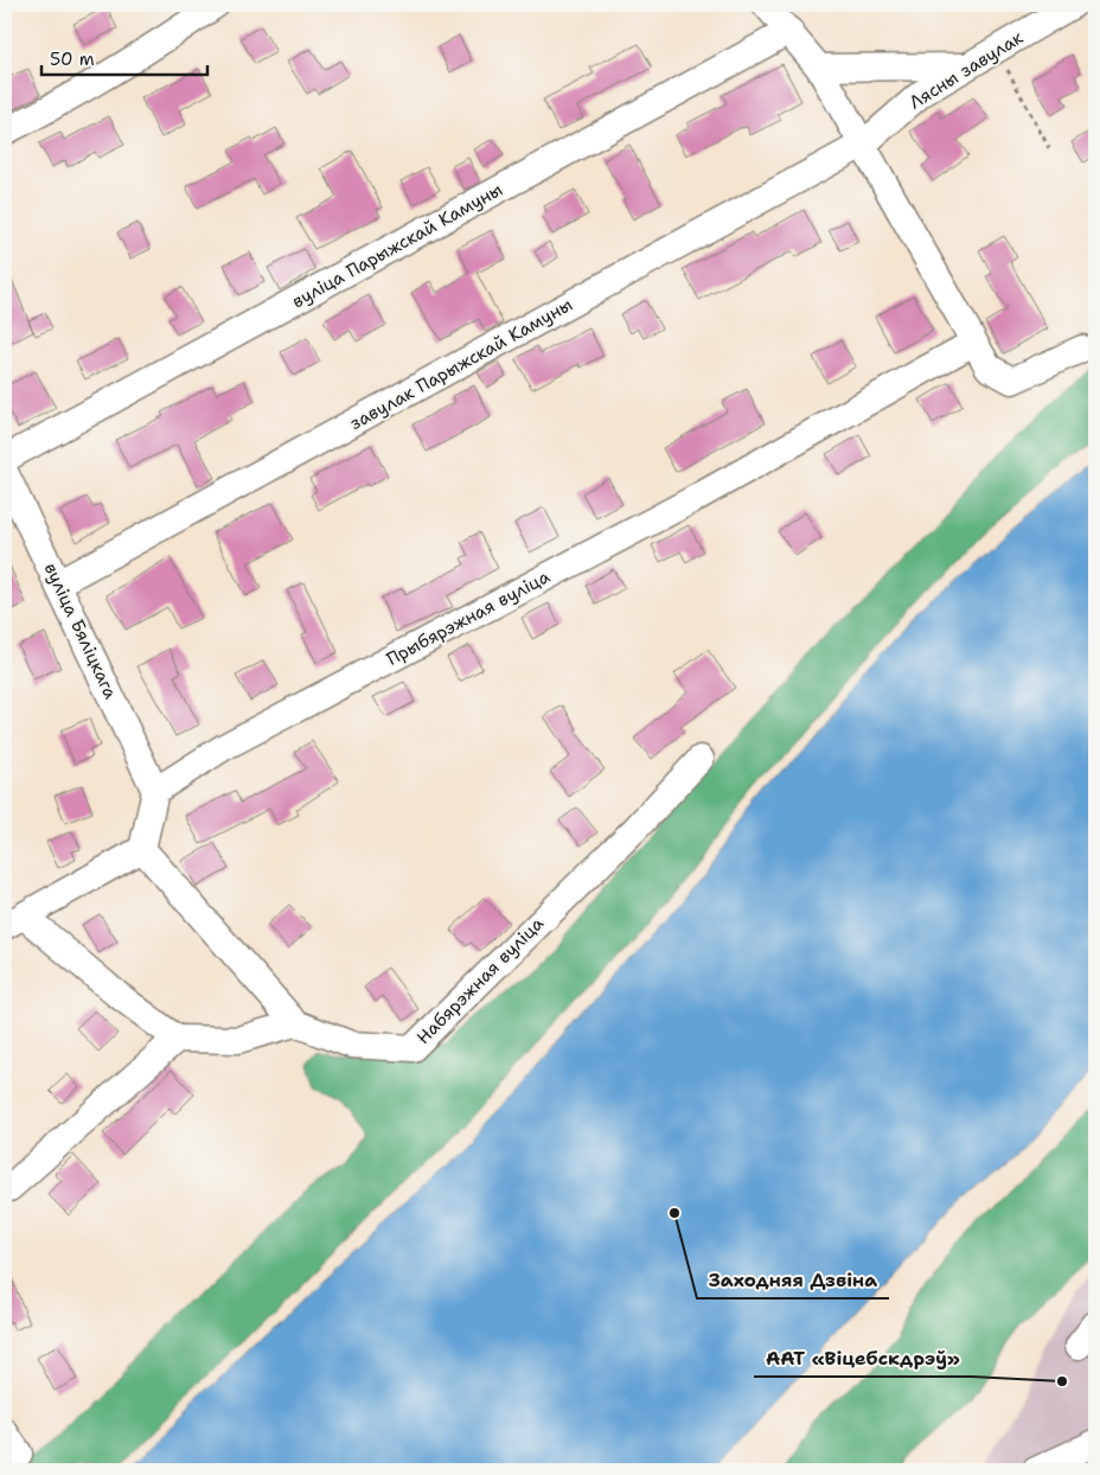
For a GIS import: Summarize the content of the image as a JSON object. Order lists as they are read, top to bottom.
{
  "streets": {
    "street": [
      "Лясны завулак",
      "вуліца Парыжскай Камуны",
      "завулак Парыжскай Камуны",
      "Прыбярэжная вуліца",
      "вуліца Бяліцкага",
      "Набярэжная вуліца"
    ]
  },
  "crossings": [
    ["Лясны завулак", "завулак Парыжскай Камуны"],
    ["завулак Парыжскай Камуны", "вуліца Бяліцкага"],
    ["Прыбярэжная вуліца", "вуліца Бяліцкага"]
  ],
  "places": ["Заходняя Дзвіна", "ААТ «Віцебскдрэў»"],
  "scale_bar": "50 m"
}
